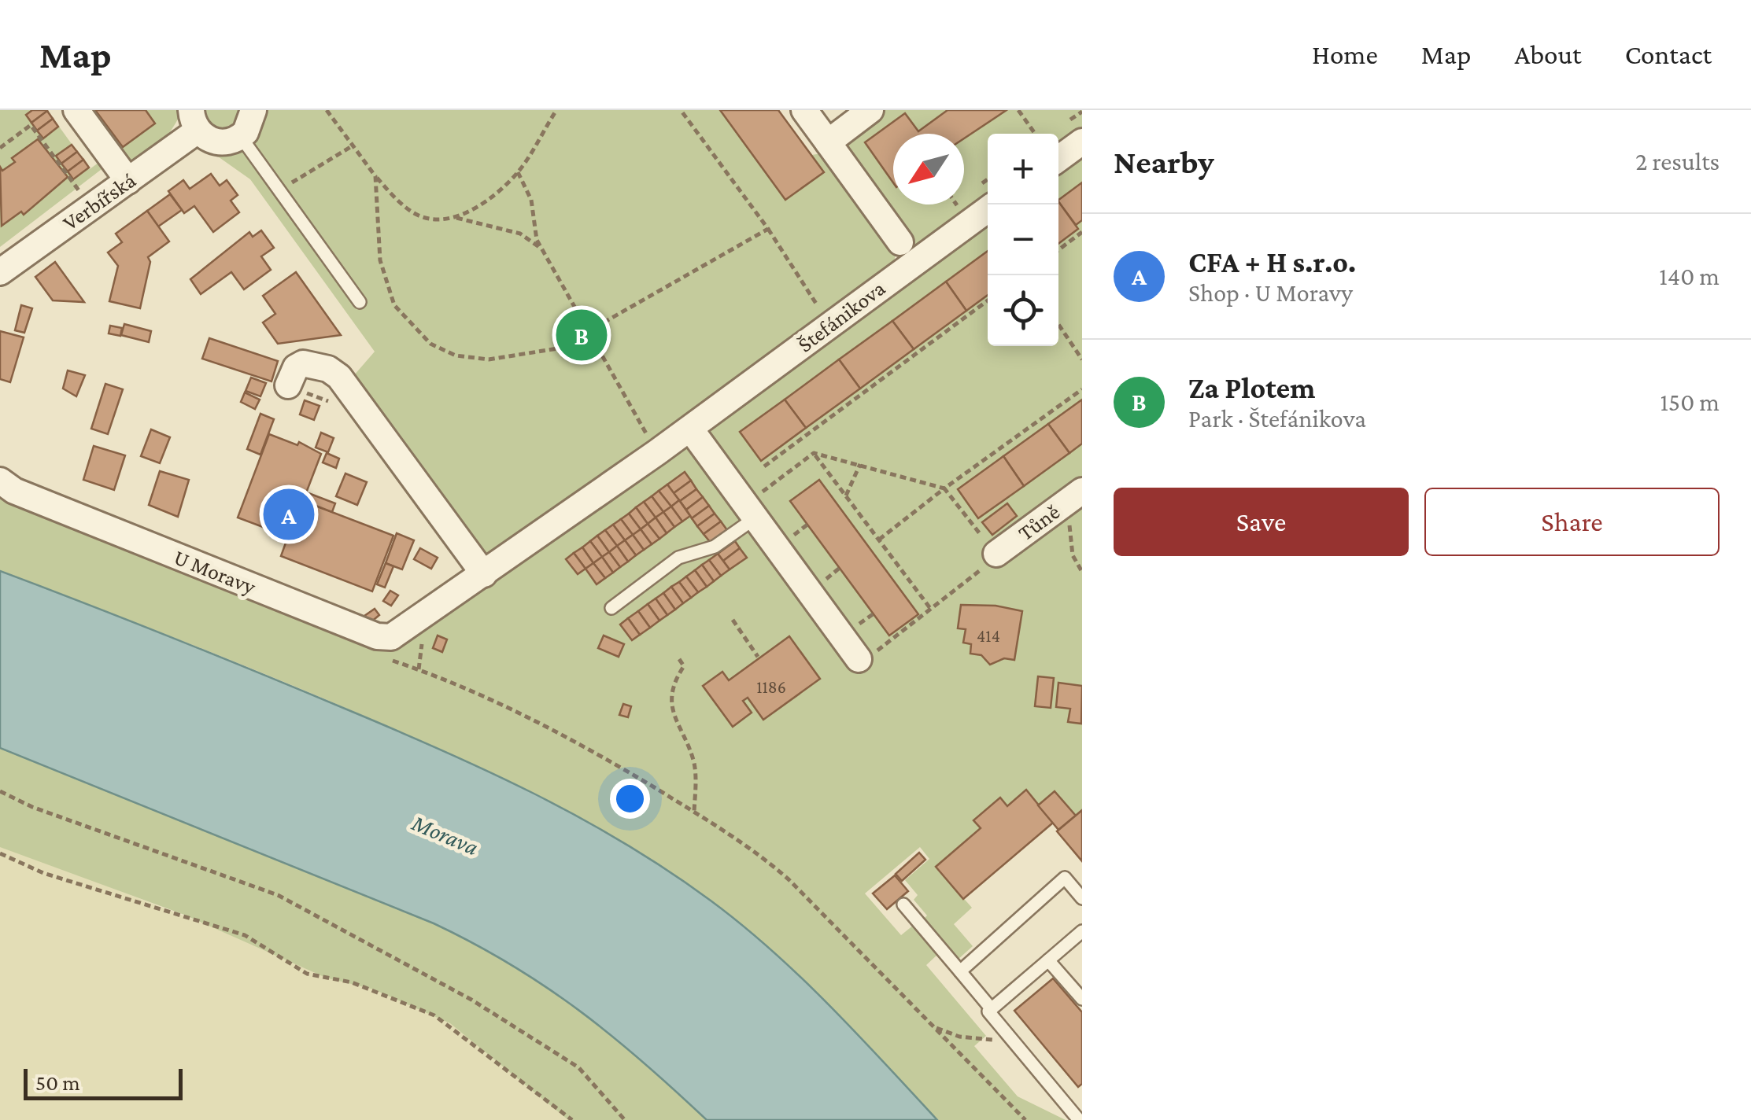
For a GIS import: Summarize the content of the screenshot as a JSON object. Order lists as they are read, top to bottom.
{
  "streets": {
    "street": [
      "Verbířská",
      "Štefánikova",
      "Tůně",
      "U Moravy"
    ]
  },
  "crossings": [
    ["Štefánikova", "U Moravy"]
  ],
  "water": ["Morava"],
  "house_numbers": ["414", "1186"],
  "scale_bar": "50 m",
  "north": "bottom left",
  "page": {
    "header": "Map",
    "nav": [
      "Home",
      "Map",
      "About",
      "Contact"
    ],
    "heading": ["Nearby", "2 results"],
    "map_buttons": ["+", "−"],
    "list": [
      {
        "mark": "A",
        "name": "CFA + H s.r.o.",
        "note": "Shop · U Moravy",
        "value": "140 m"
      },
      {
        "mark": "B",
        "name": "Za Plotem",
        "note": "Park · Štefánikova",
        "value": "150 m"
      }
    ],
    "pins": ["B", "A"],
    "buttons": ["Save", "Share"],
    "scale": "50 m"
  }
}
